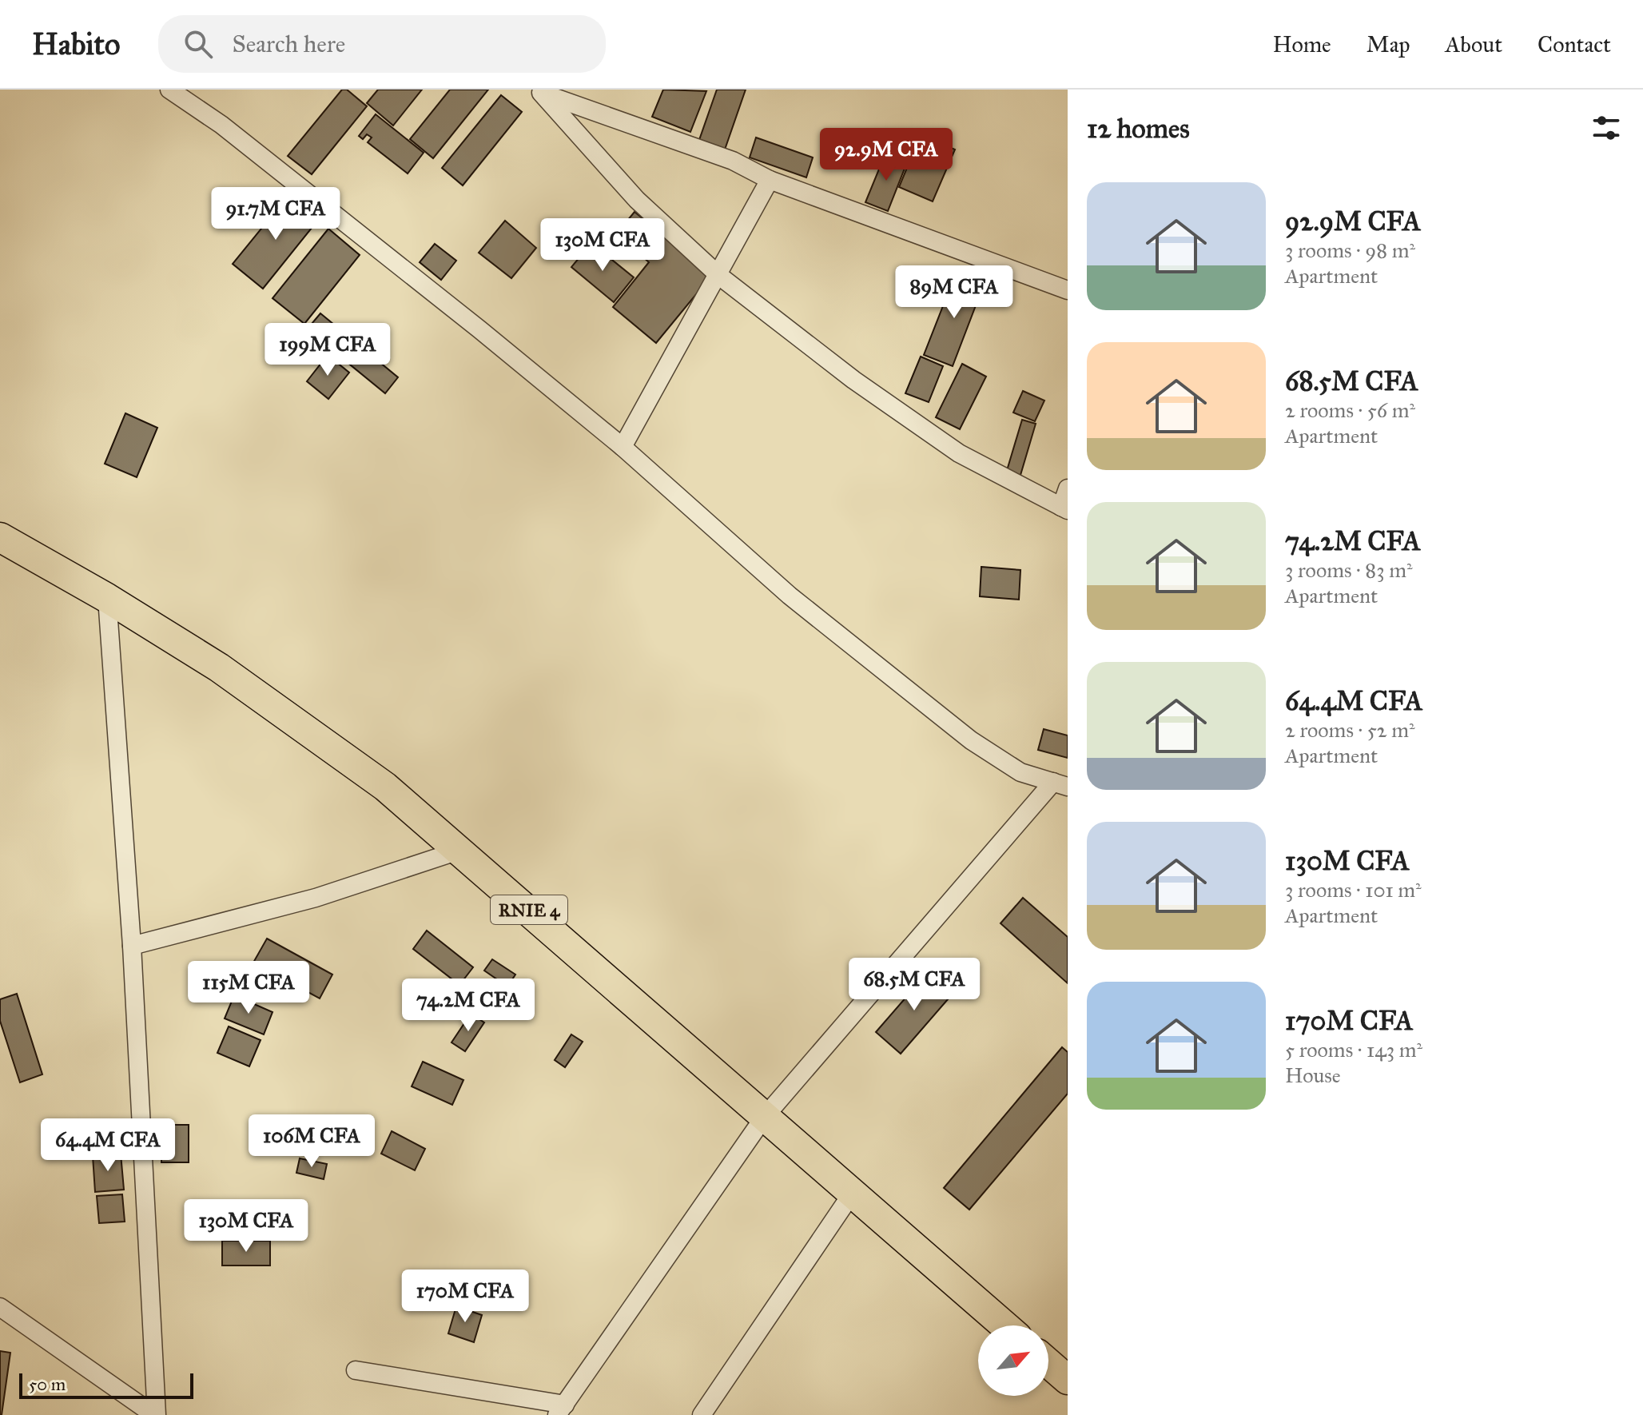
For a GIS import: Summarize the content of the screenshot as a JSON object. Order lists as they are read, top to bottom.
{
  "streets": {
    "main road": ["RNIE 4"]
  },
  "scale_bar": "50 m",
  "north": "top right",
  "page": {
    "header": "Habito",
    "search": "Search here",
    "nav": [
      "Home",
      "Map",
      "About",
      "Contact"
    ],
    "heading": "12 homes",
    "price": [
      "92.9M CFA",
      "91.7M CFA",
      "130M CFA",
      "89M CFA",
      "199M CFA",
      "68.5M CFA",
      "115M CFA",
      "74.2M CFA",
      "106M CFA",
      "64.4M CFA",
      "130M CFA",
      "170M CFA"
    ],
    "list": [
      {
        "name": "92.9M CFA",
        "note": "3 rooms · 98 m² · Apartment"
      },
      {
        "name": "68.5M CFA",
        "note": "2 rooms · 56 m² · Apartment"
      },
      {
        "name": "74.2M CFA",
        "note": "3 rooms · 83 m² · Apartment"
      },
      {
        "name": "64.4M CFA",
        "note": "2 rooms · 52 m² · Apartment"
      },
      {
        "name": "130M CFA",
        "note": "3 rooms · 101 m² · Apartment"
      },
      {
        "name": "170M CFA",
        "note": "5 rooms · 143 m² · House"
      }
    ],
    "scale": "50 m"
  }
}
